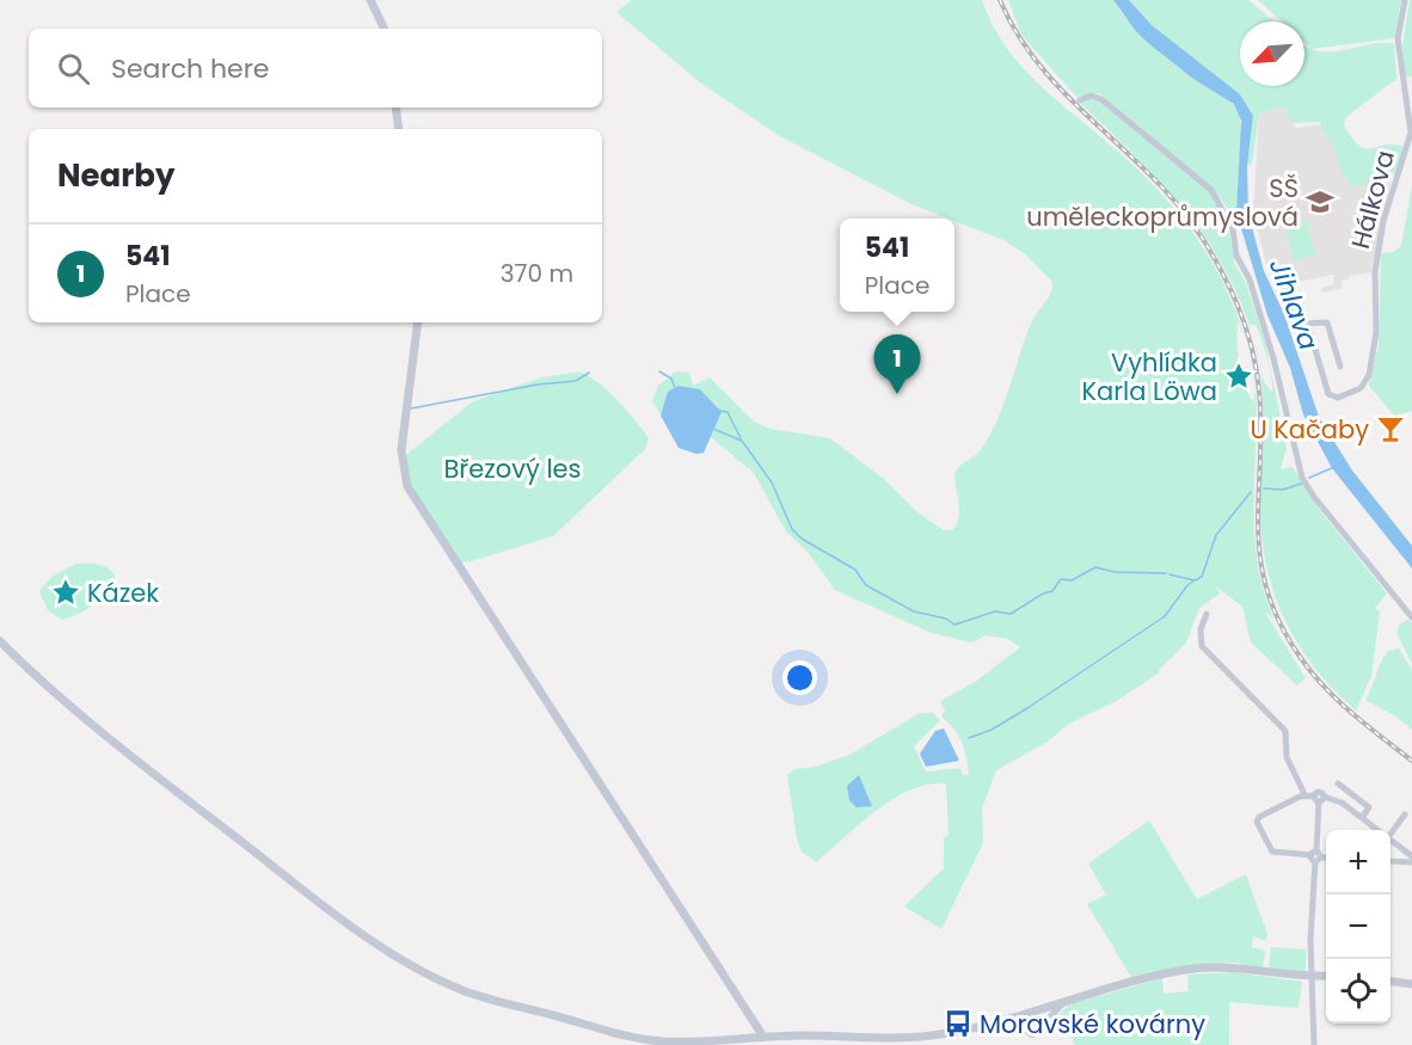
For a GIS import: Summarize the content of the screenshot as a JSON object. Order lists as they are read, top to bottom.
{
  "streets": {
    "street": ["Hálkova"]
  },
  "water": ["Jihlava"],
  "parks": ["Březový les"],
  "places": {
    "school or university": ["SŠ uměleckoprůmyslová"],
    "place": ["Vyhlídka Karla Löwa", "Kázek"],
    "bar": ["U Kačaby"],
    "bus stop": ["Moravské kovárny"]
  },
  "north": "bottom left",
  "page": {
    "search": "Search here",
    "heading": "Nearby",
    "popup": ["541", "Place"],
    "list": [
      {
        "mark": "1",
        "name": "541",
        "note": "Place",
        "value": "370 m"
      }
    ],
    "pins": "1",
    "map_buttons": ["+", "−"]
  }
}
